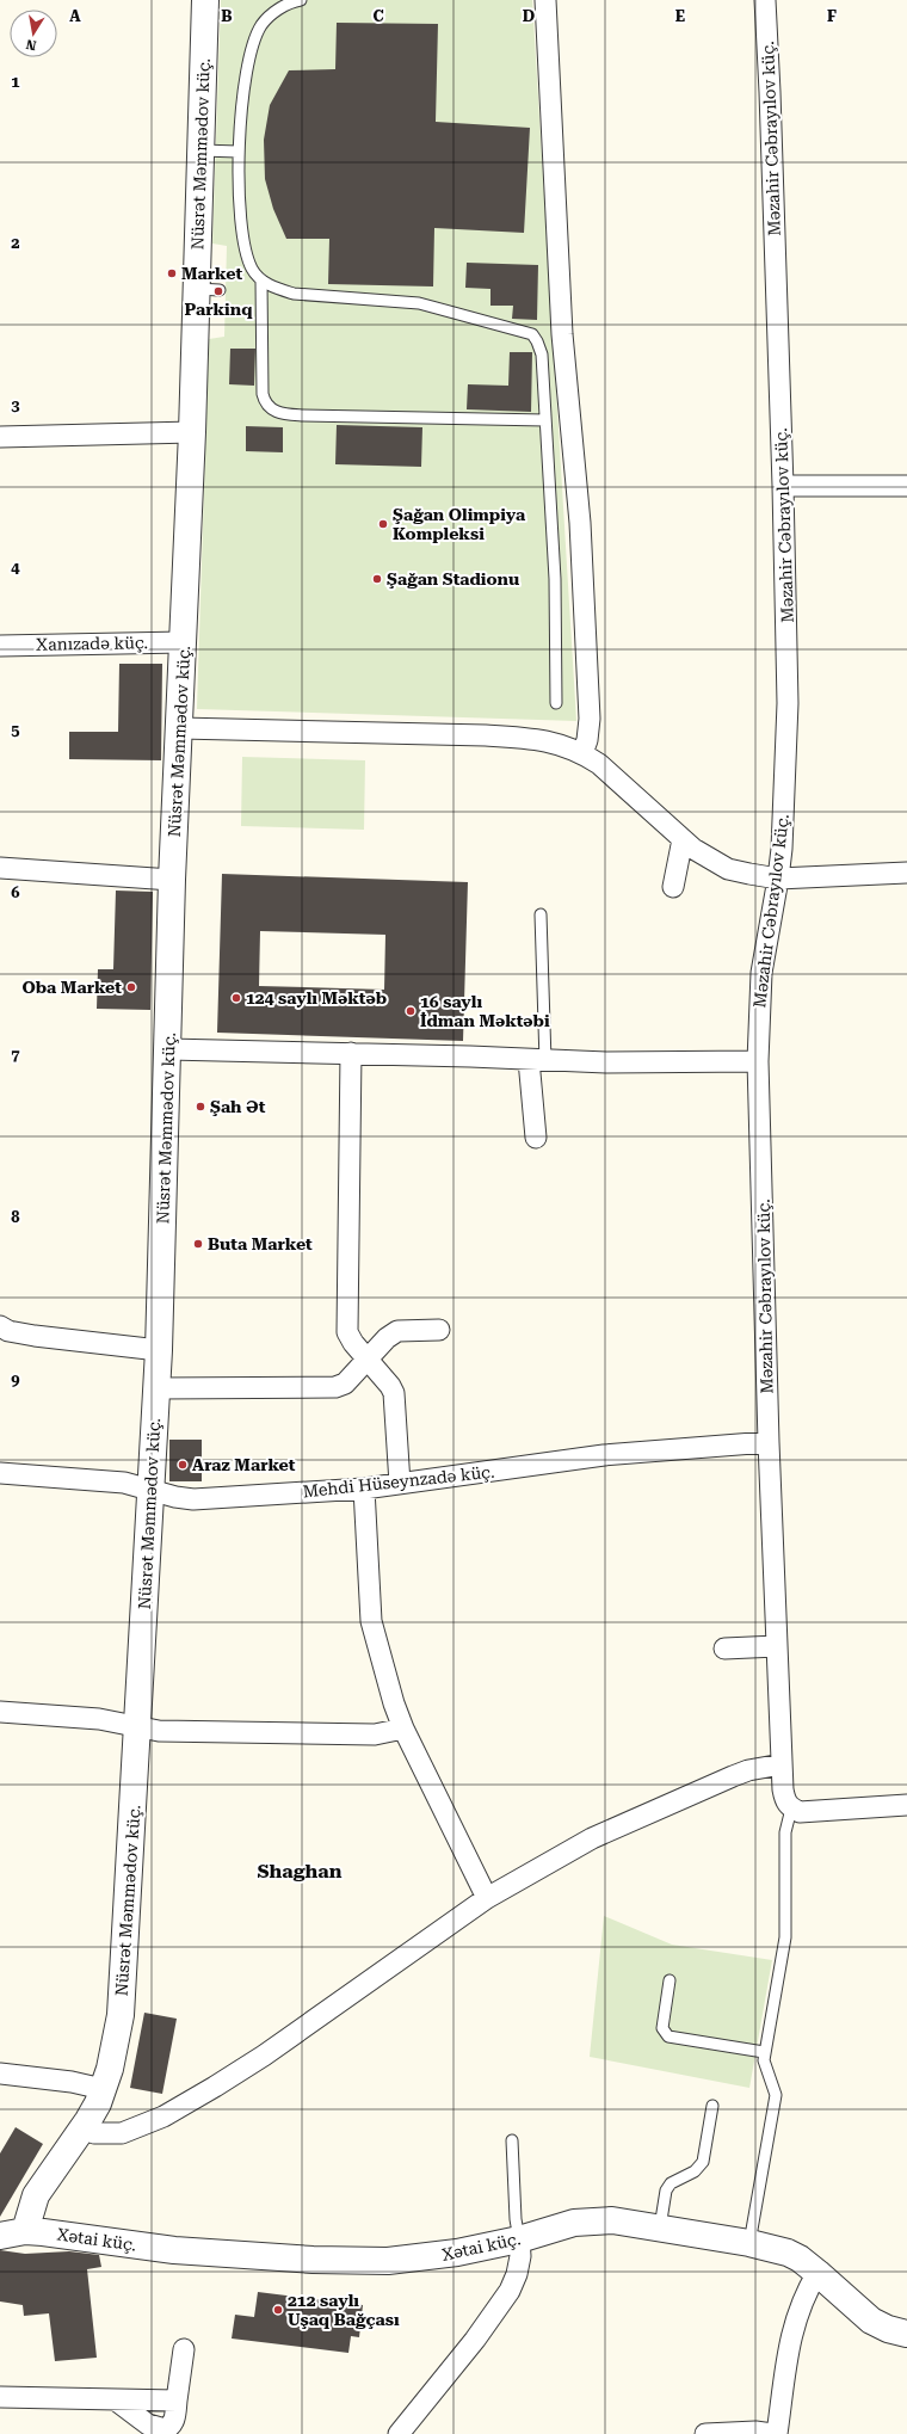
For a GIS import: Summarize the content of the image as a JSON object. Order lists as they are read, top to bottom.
{
  "streets": {
    "street": [
      "Məzahir Cəbrayılov küç.",
      "Nüsrət Məmmədov küç.",
      "Xanızadə küç.",
      "Mehdi Hüseynzadə küç.",
      "Xətai küç."
    ]
  },
  "crossings": [
    ["Məzahir Cəbrayılov küç.", "Mehdi Hüseynzadə küç."],
    ["Nüsrət Məmmədov küç.", "Xanızadə küç."],
    ["Nüsrət Məmmədov küç.", "Mehdi Hüseynzadə küç."],
    ["Nüsrət Məmmədov küç.", "Xətai küç."]
  ],
  "districts": ["Shaghan"],
  "places": [
    "Market",
    "Parkinq",
    "Şağan Olimpiya Kompleksi",
    "Şağan Stadionu",
    "Oba Market",
    "124 saylı Məktəb",
    "16 saylı İdman Məktəbi",
    "Şah Ət",
    "Buta Market",
    "Araz Market",
    "212 saylı Uşaq Bağçası"
  ],
  "north": "bottom",
  "grid": {
    "columns": [
      "A",
      "B",
      "C",
      "D",
      "E",
      "F"
    ],
    "rows": [
      "1",
      "2",
      "3",
      "4",
      "5",
      "6",
      "7",
      "8",
      "9"
    ]
  }
}
